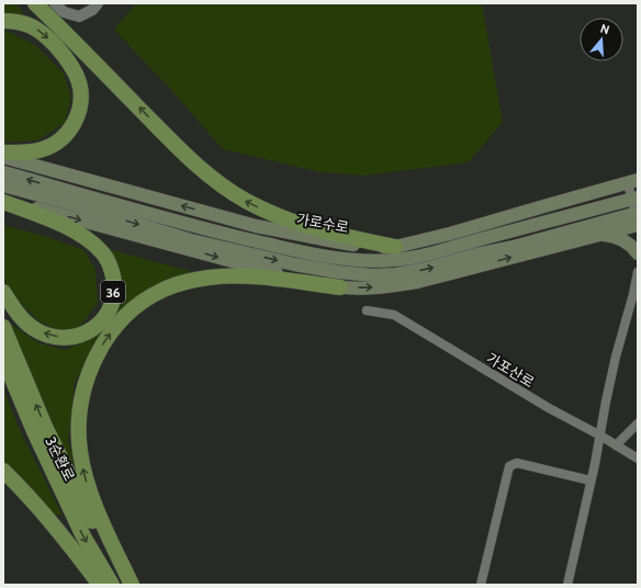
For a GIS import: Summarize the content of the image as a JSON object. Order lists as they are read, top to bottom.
{
  "streets": {
    "highway": ["36", "3순환로"],
    "main road": ["가로수로"],
    "street": ["가포산로"]
  },
  "north": "top"
}
